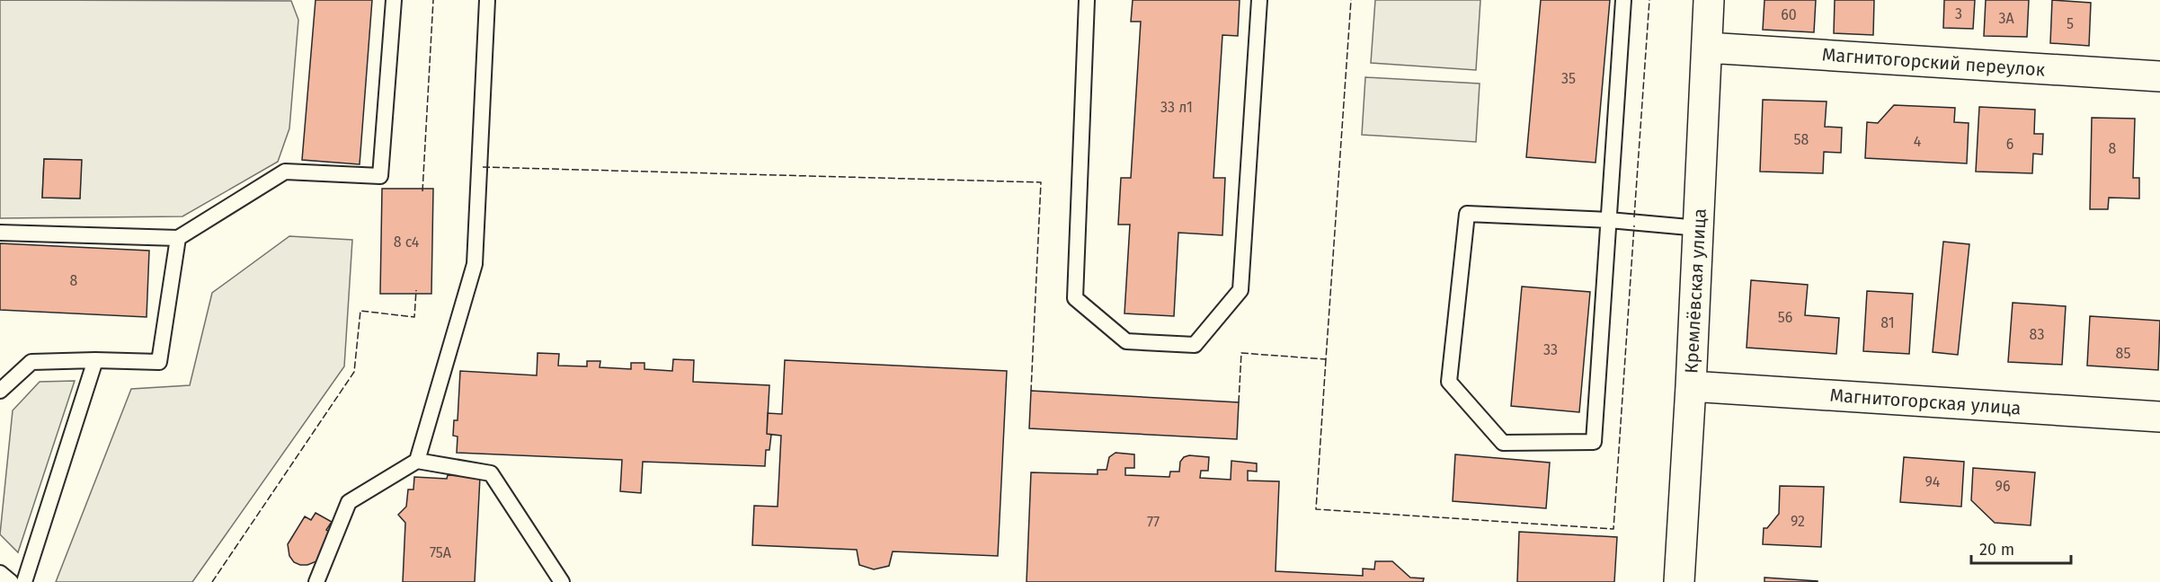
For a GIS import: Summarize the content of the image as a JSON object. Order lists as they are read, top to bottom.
{
  "streets": {
    "street": ["Магнитогорский переулок", "Кремлёвская улица", "Магнитогорская улица"]
  },
  "crossings": [
    ["Магнитогорский переулок", "Кремлёвская улица"],
    ["Кремлёвская улица", "Магнитогорская улица"]
  ],
  "house_numbers": [
    "3",
    "60",
    "3А",
    "5",
    "35",
    "33 л1",
    "58",
    "4",
    "6",
    "8",
    "8 с4",
    "8",
    "56",
    "81",
    "83",
    "33",
    "85",
    "94",
    "96",
    "92",
    "77",
    "75А"
  ],
  "scale_bar": "20 m"
}
